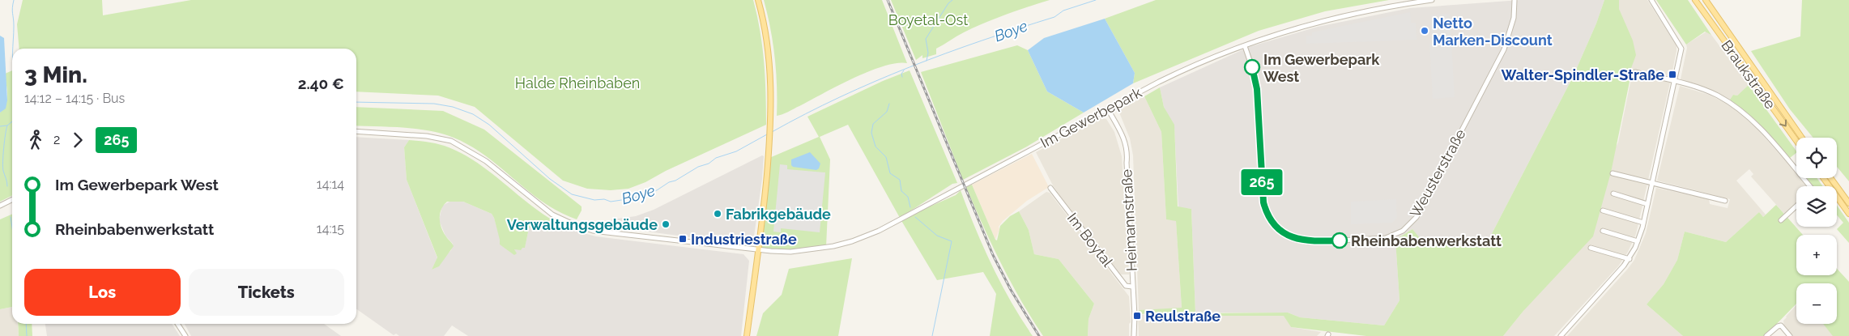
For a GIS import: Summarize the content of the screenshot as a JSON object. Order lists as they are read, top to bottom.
{
  "streets": {
    "main road": ["Braukstraße"],
    "street": [
      "Im Gewerbepark",
      "Weusterstraße",
      "Heimannstraße",
      "Im Boytal"
    ]
  },
  "crossings": [
    ["Im Gewerbepark", "Weusterstraße"],
    ["Im Gewerbepark", "Heimannstraße"],
    ["Heimannstraße", "Im Boytal"]
  ],
  "water": ["Boye"],
  "parks": ["Boyetal-Ost", "Halde Rheinbaben"],
  "places": {
    "other": [
      "Netto Marken-Discount",
      "Im Gewerbepark West",
      "Fabrikgebäude",
      "Verwaltungsgebäude",
      "Rheinbabenwerkstatt"
    ],
    "transit": ["Walter-Spindler-Straße", "Industriestraße", "Reulstraße"]
  },
  "lines": ["bus line 265"],
  "page": {
    "on_map": "265",
    "heading": ["3 Min.", "14:12 – 14:15 · Bus", "2.40 €"],
    "legs": ["2", "265"],
    "map_buttons": ["+", "−"],
    "list": [
      {
        "name": "Im Gewerbepark West",
        "value": "14:14"
      },
      {
        "name": "Rheinbabenwerkstatt",
        "value": "14:15"
      }
    ],
    "buttons": ["Los", "Tickets"]
  }
}
